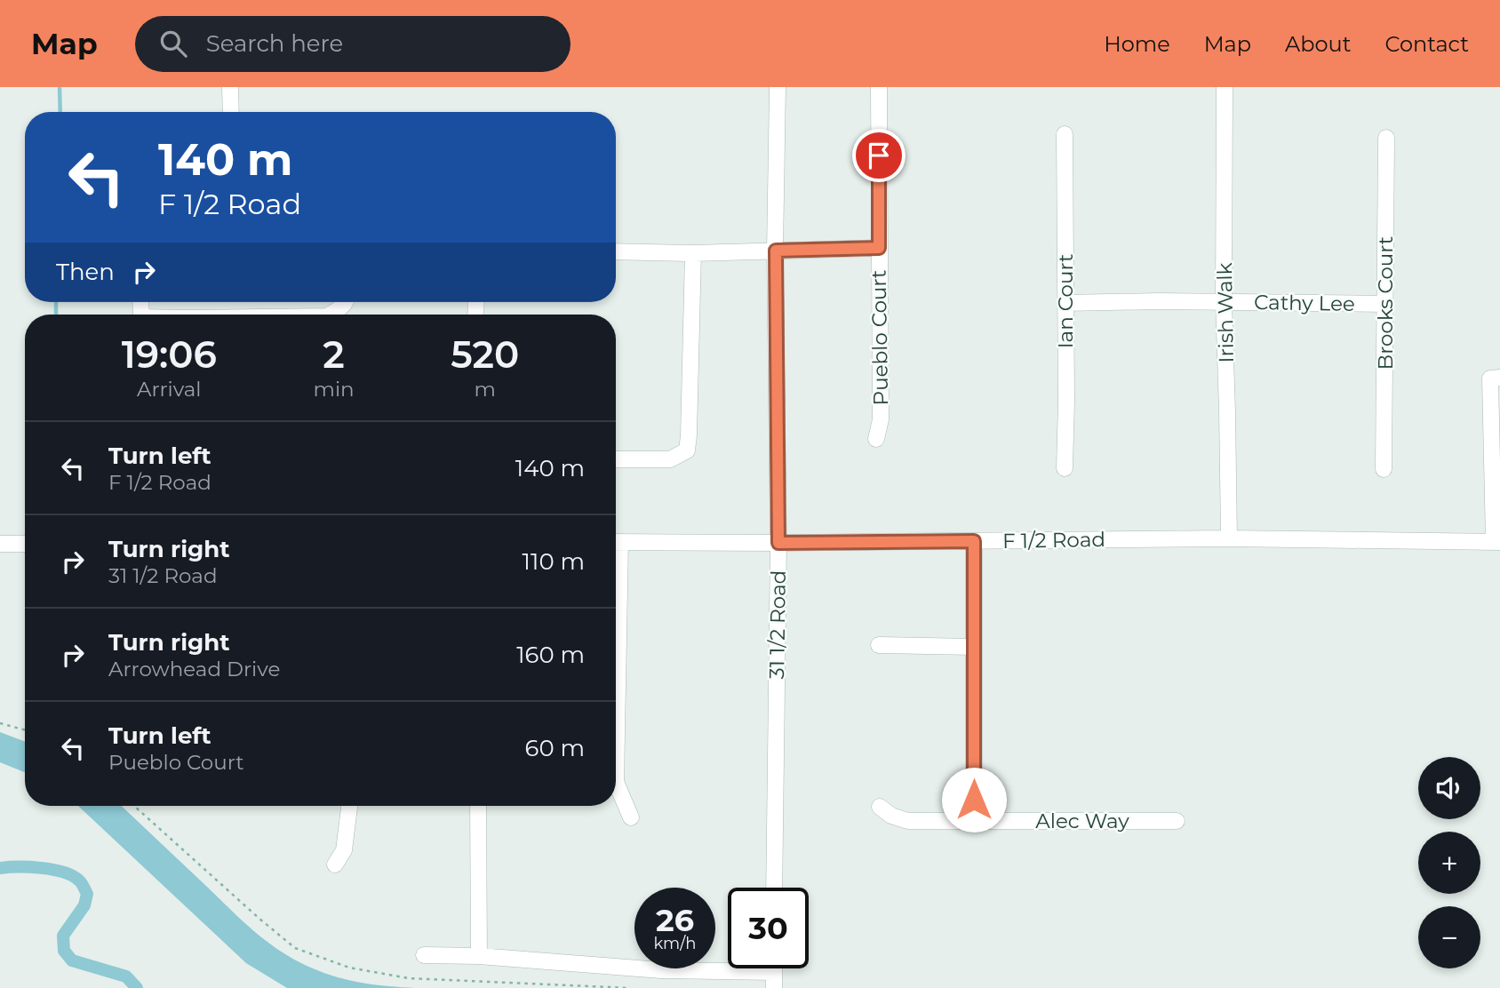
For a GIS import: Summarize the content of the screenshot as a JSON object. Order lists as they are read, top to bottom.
{
  "streets": {
    "street": [
      "Ian Court",
      "Cathy Lee",
      "Brooks Court",
      "Irish Walk",
      "Pueblo Court",
      "F 1/2 Road",
      "31 1/2 Road",
      "Alec Way"
    ]
  },
  "crossings": [
    ["Ian Court", "Cathy Lee"],
    ["Cathy Lee", "Brooks Court"],
    ["Cathy Lee", "Irish Walk"],
    ["Irish Walk", "F 1/2 Road"],
    ["F 1/2 Road", "31 1/2 Road"]
  ],
  "page": {
    "header": "Map",
    "search": "Search here",
    "nav": [
      "Home",
      "Map",
      "About",
      "Contact"
    ],
    "turn": ["140 m", "F 1/2 Road"],
    "then": "Then",
    "eta": [
      "19:06",
      "Arrival",
      "2",
      "min",
      "520",
      "m"
    ],
    "list": [
      {
        "name": "Turn left",
        "note": "F 1/2 Road",
        "value": "140 m"
      },
      {
        "name": "Turn right",
        "note": "31 1/2 Road",
        "value": "110 m"
      },
      {
        "name": "Turn right",
        "note": "Arrowhead Drive",
        "value": "160 m"
      },
      {
        "name": "Turn left",
        "note": "Pueblo Court",
        "value": "60 m"
      }
    ],
    "map_buttons": ["+", "−"],
    "speed": "26 km/h",
    "limit": "30"
  }
}
